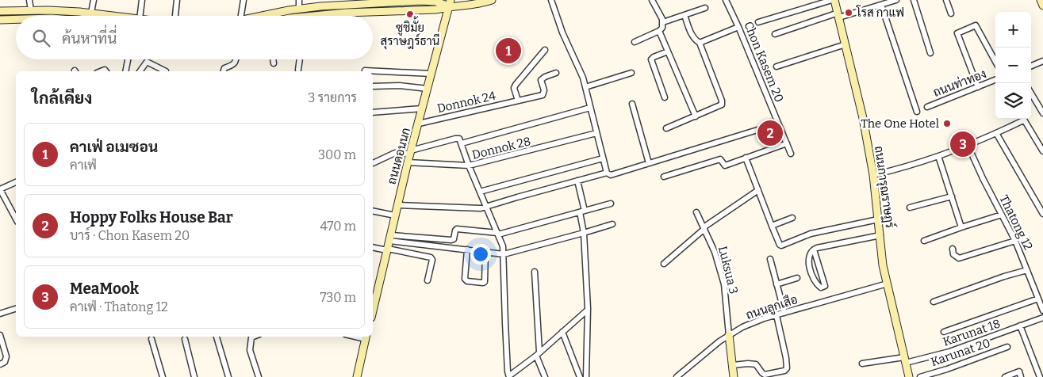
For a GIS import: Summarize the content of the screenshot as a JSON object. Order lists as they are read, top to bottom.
{
  "streets": {
    "main road": ["ถนนดอนนก", "ถนนการุณราษฏร์"],
    "street": [
      "Chon Kasem 20",
      "ถนนท่าทอง",
      "Donnok 24",
      "Donnok 28",
      "Thatong 12",
      "Luksua 3",
      "ถนนลูกเสือ",
      "Karunat 18",
      "Karunat 20"
    ]
  },
  "crossings": [
    ["Donnok 24", "ถนนดอนนก"],
    ["Donnok 28", "ถนนดอนนก"],
    ["ถนนการุณราษฏร์", "ถนนลูกเสือ"],
    ["ถนนการุณราษฏร์", "Karunat 18"],
    ["Luksua 3", "ถนนลูกเสือ"]
  ],
  "places": ["โรส กาแฟ", "ซูชิมั้ย สุราษฎร์ธานี", "The One Hotel"],
  "page": {
    "map_buttons": ["+", "−"],
    "search": "ค้นหาที่นี่",
    "pins": ["1", "2", "3"],
    "heading": ["ใกล้เคียง", "3 รายการ"],
    "list": [
      {
        "mark": "1",
        "name": "คาเฟ่ อเมซอน",
        "note": "คาเฟ่",
        "value": "300 m"
      },
      {
        "mark": "2",
        "name": "Hoppy Folks House Bar",
        "note": "บาร์ · Chon Kasem 20",
        "value": "470 m"
      },
      {
        "mark": "3",
        "name": "MeaMook",
        "note": "คาเฟ่ · Thatong 12",
        "value": "730 m"
      }
    ]
  }
}
